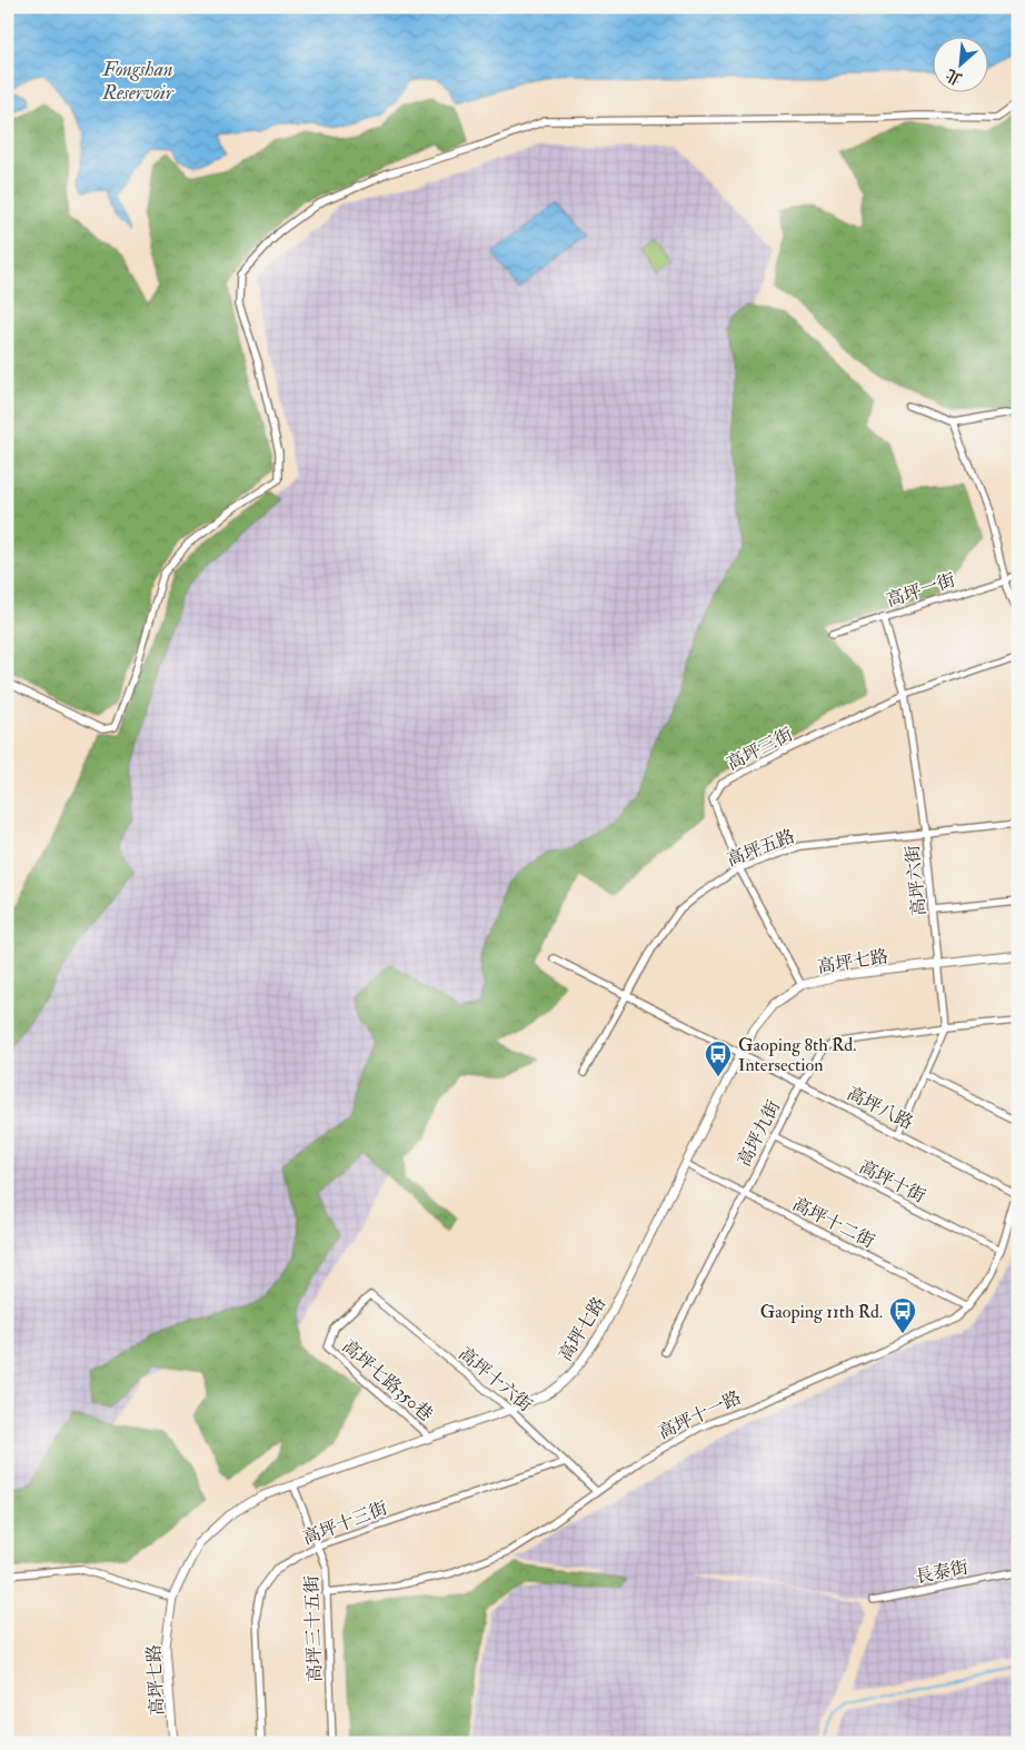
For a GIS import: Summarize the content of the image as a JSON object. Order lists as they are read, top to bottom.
{
  "streets": {
    "street": [
      "高坪一街",
      "高坪三街",
      "高坪五路",
      "高坪六街",
      "高坪七路",
      "高坪八路",
      "高坪九街",
      "高坪十街",
      "高坪十二街",
      "高坪十六街",
      "高坪七路350巷",
      "高坪十一路",
      "高坪十三街",
      "長泰街",
      "高坪三十五街"
    ]
  },
  "crossings": [
    ["高坪一街", "高坪六街"],
    ["高坪三街", "高坪五路"],
    ["高坪三街", "高坪六街"],
    ["高坪三街", "高坪七路"],
    ["高坪五路", "高坪六街"],
    ["高坪五路", "高坪八路"],
    ["高坪六街", "高坪七路"],
    ["高坪六街", "高坪八路"],
    ["高坪六街", "高坪九街"],
    ["高坪七路", "高坪八路"],
    ["高坪七路", "高坪十二街"],
    ["高坪七路", "高坪十六街"],
    ["高坪七路", "高坪七路350巷"],
    ["高坪七路", "高坪三十五街"],
    ["高坪八路", "高坪九街"],
    ["高坪八路", "高坪十一路"],
    ["高坪九街", "高坪十街"],
    ["高坪九街", "高坪十二街"],
    ["高坪十街", "高坪十一路"],
    ["高坪十二街", "高坪十一路"],
    ["高坪十六街", "高坪七路350巷"],
    ["高坪十六街", "高坪十一路"],
    ["高坪十六街", "高坪十三街"],
    ["高坪十一路", "高坪三十五街"],
    ["高坪十三街", "高坪三十五街"]
  ],
  "water": ["Fongshan Reservoir"],
  "places": {
    "bus stop": ["Gaoping 8th Rd. Intersection", "Gaoping 11th Rd."]
  },
  "north": "bottom left"
}
